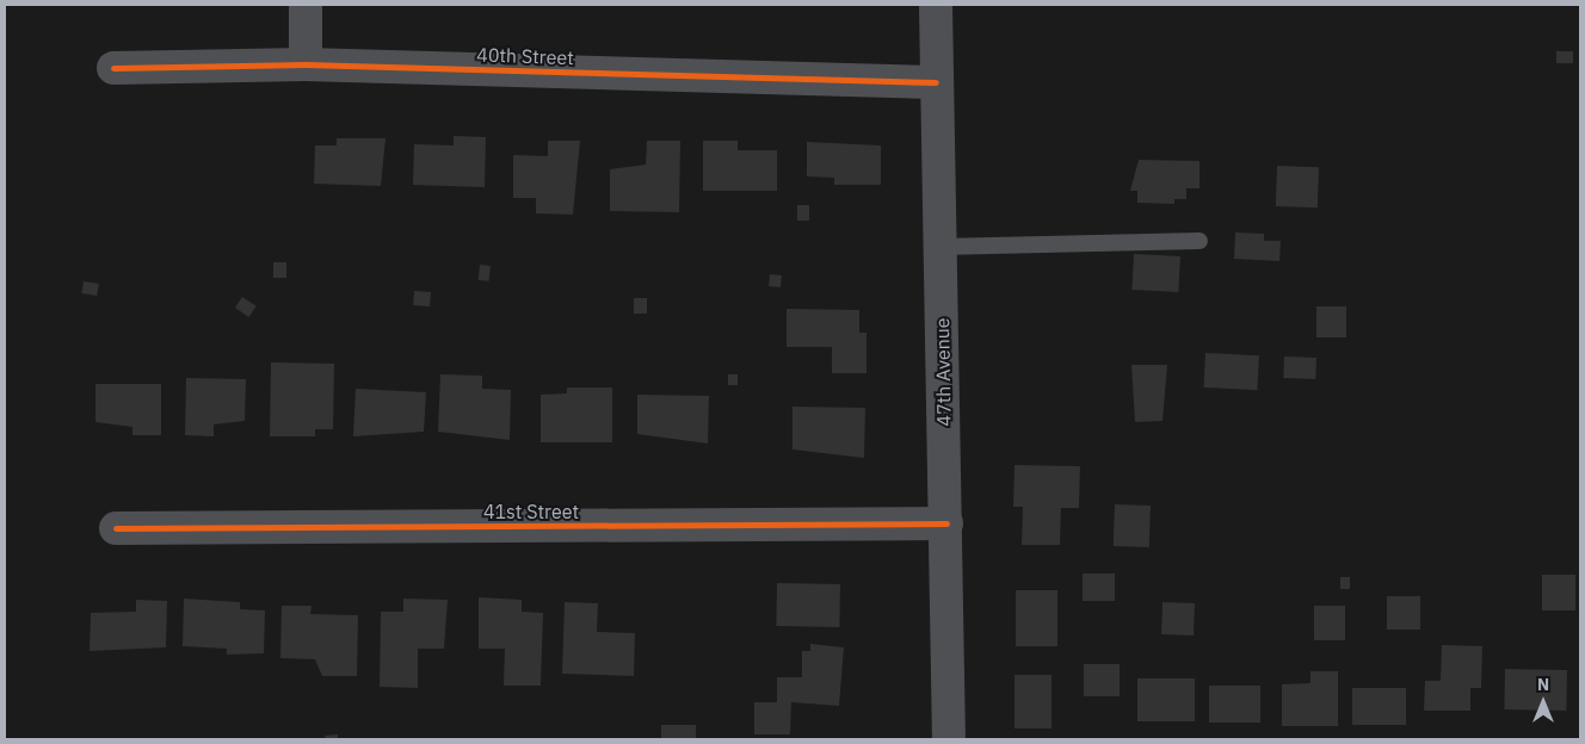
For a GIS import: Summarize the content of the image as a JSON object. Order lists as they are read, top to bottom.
{
  "streets": {
    "street": ["40th Street", "47th Avenue", "41st Street"]
  },
  "crossings": [
    ["40th Street", "47th Avenue"],
    ["47th Avenue", "41st Street"]
  ],
  "north": "top"
}
